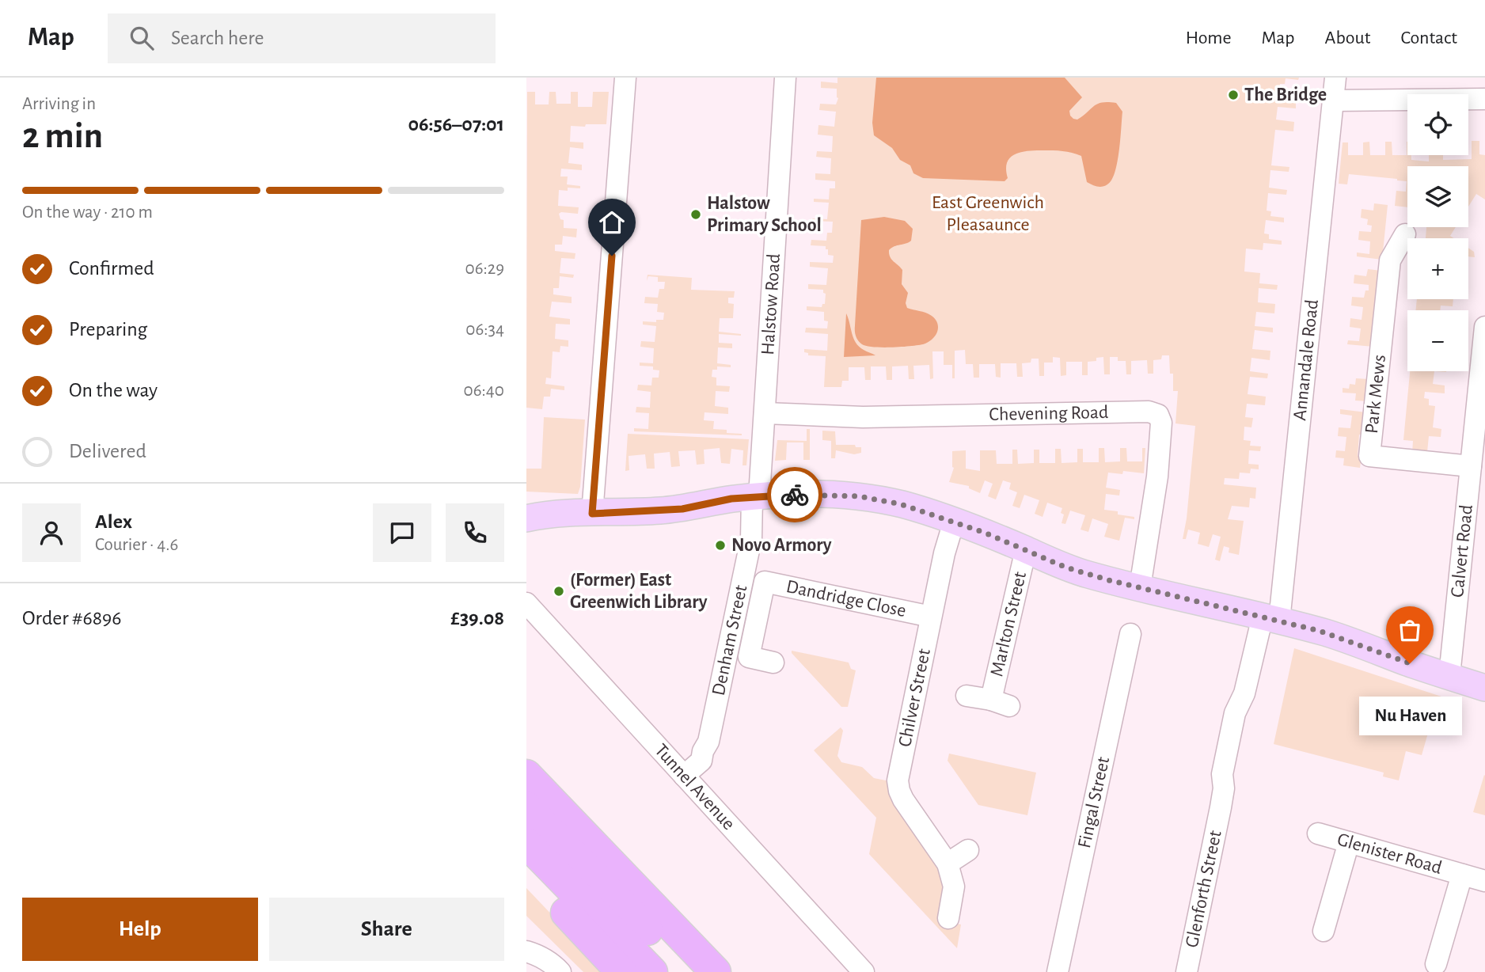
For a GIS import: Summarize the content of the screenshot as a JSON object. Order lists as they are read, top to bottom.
{
  "streets": {
    "street": [
      "Halstow Road",
      "Annandale Road",
      "Park Mews",
      "Chevening Road",
      "Calvert Road",
      "Dandridge Close",
      "Marlton Street",
      "Denham Street",
      "Chilver Street",
      "Tunnel Avenue",
      "Fingal Street",
      "Glenister Road",
      "Glenforth Street"
    ]
  },
  "crossings": [
    ["Halstow Road", "Chevening Road"],
    ["Halstow Road", "Denham Street"],
    ["Annandale Road", "Glenforth Street"],
    ["Park Mews", "Calvert Road"],
    ["Dandridge Close", "Chilver Street"],
    ["Denham Street", "Tunnel Avenue"]
  ],
  "parks": ["East Greenwich Pleasaunce"],
  "places": [
    "The Bridge",
    "Halstow Primary School",
    "Novo Armory",
    "(Former) East Greenwich Library",
    "Nu Haven"
  ],
  "page": {
    "header": "Map",
    "search": "Search here",
    "nav": [
      "Home",
      "Map",
      "About",
      "Contact"
    ],
    "heading": ["2 min", "Arriving in", "06:56–07:01"],
    "panel": [
      "Alex",
      "Courier · 4.6",
      "Order #6896",
      "£39.08"
    ],
    "map_buttons": ["+", "−"],
    "bar": "On the way · 210 m",
    "list": [
      ["Confirmed", "06:29"],
      ["Preparing", "06:34"],
      ["On the way", "06:40"],
      "Delivered"
    ],
    "bubble": "Nu Haven",
    "buttons": ["Help", "Share"]
  }
}
